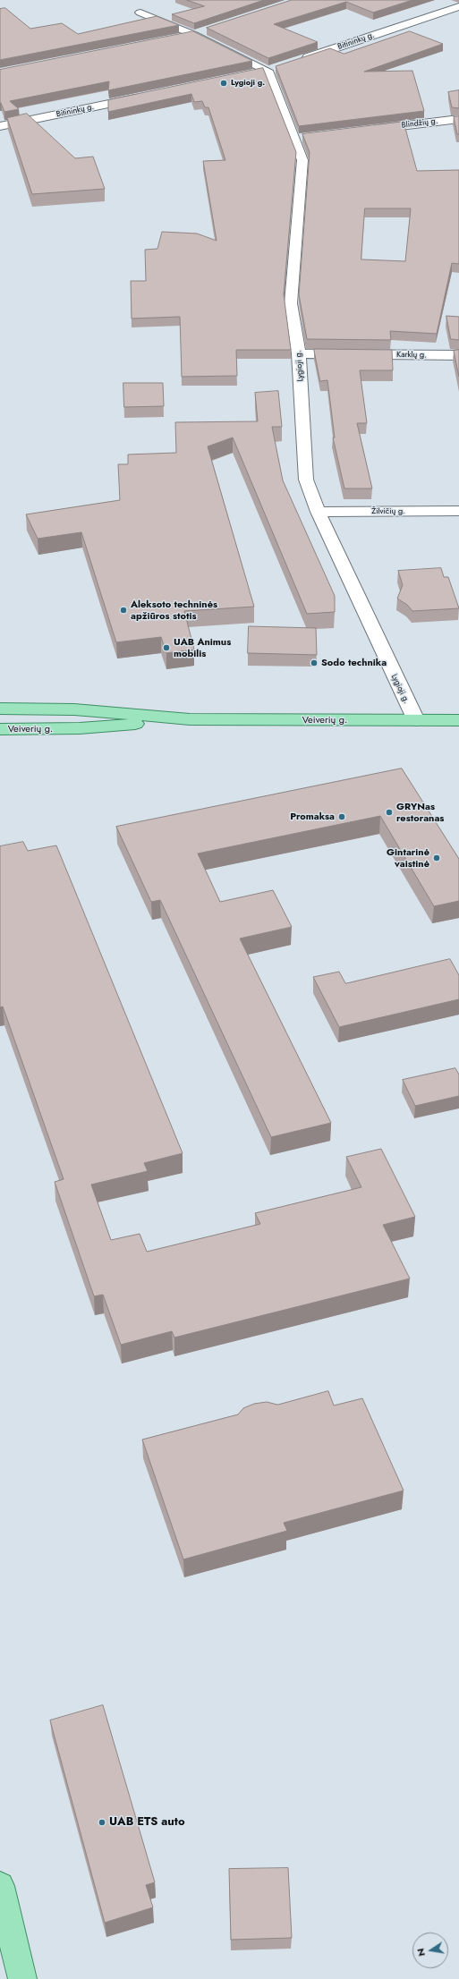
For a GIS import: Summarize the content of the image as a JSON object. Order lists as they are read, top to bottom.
{
  "streets": {
    "main road": ["Veiverių g."],
    "street": [
      "Bitininkų g.",
      "Blindžių g.",
      "Karklų g.",
      "Lygioji g.",
      "Žilvičių g."
    ]
  },
  "crossings": [
    ["Karklų g.", "Lygioji g."],
    ["Lygioji g.", "Žilvičių g."],
    ["Lygioji g.", "Veiverių g."]
  ],
  "places": [
    "Lygioji g.",
    "Aleksoto techninės apžiūros stotis",
    "UAB Animus mobilis",
    "Sodo technika",
    "GRYNas restoranas",
    "Promaksa",
    "Gintarinė vaistinė",
    "UAB ETS auto"
  ],
  "north": "left"
}
